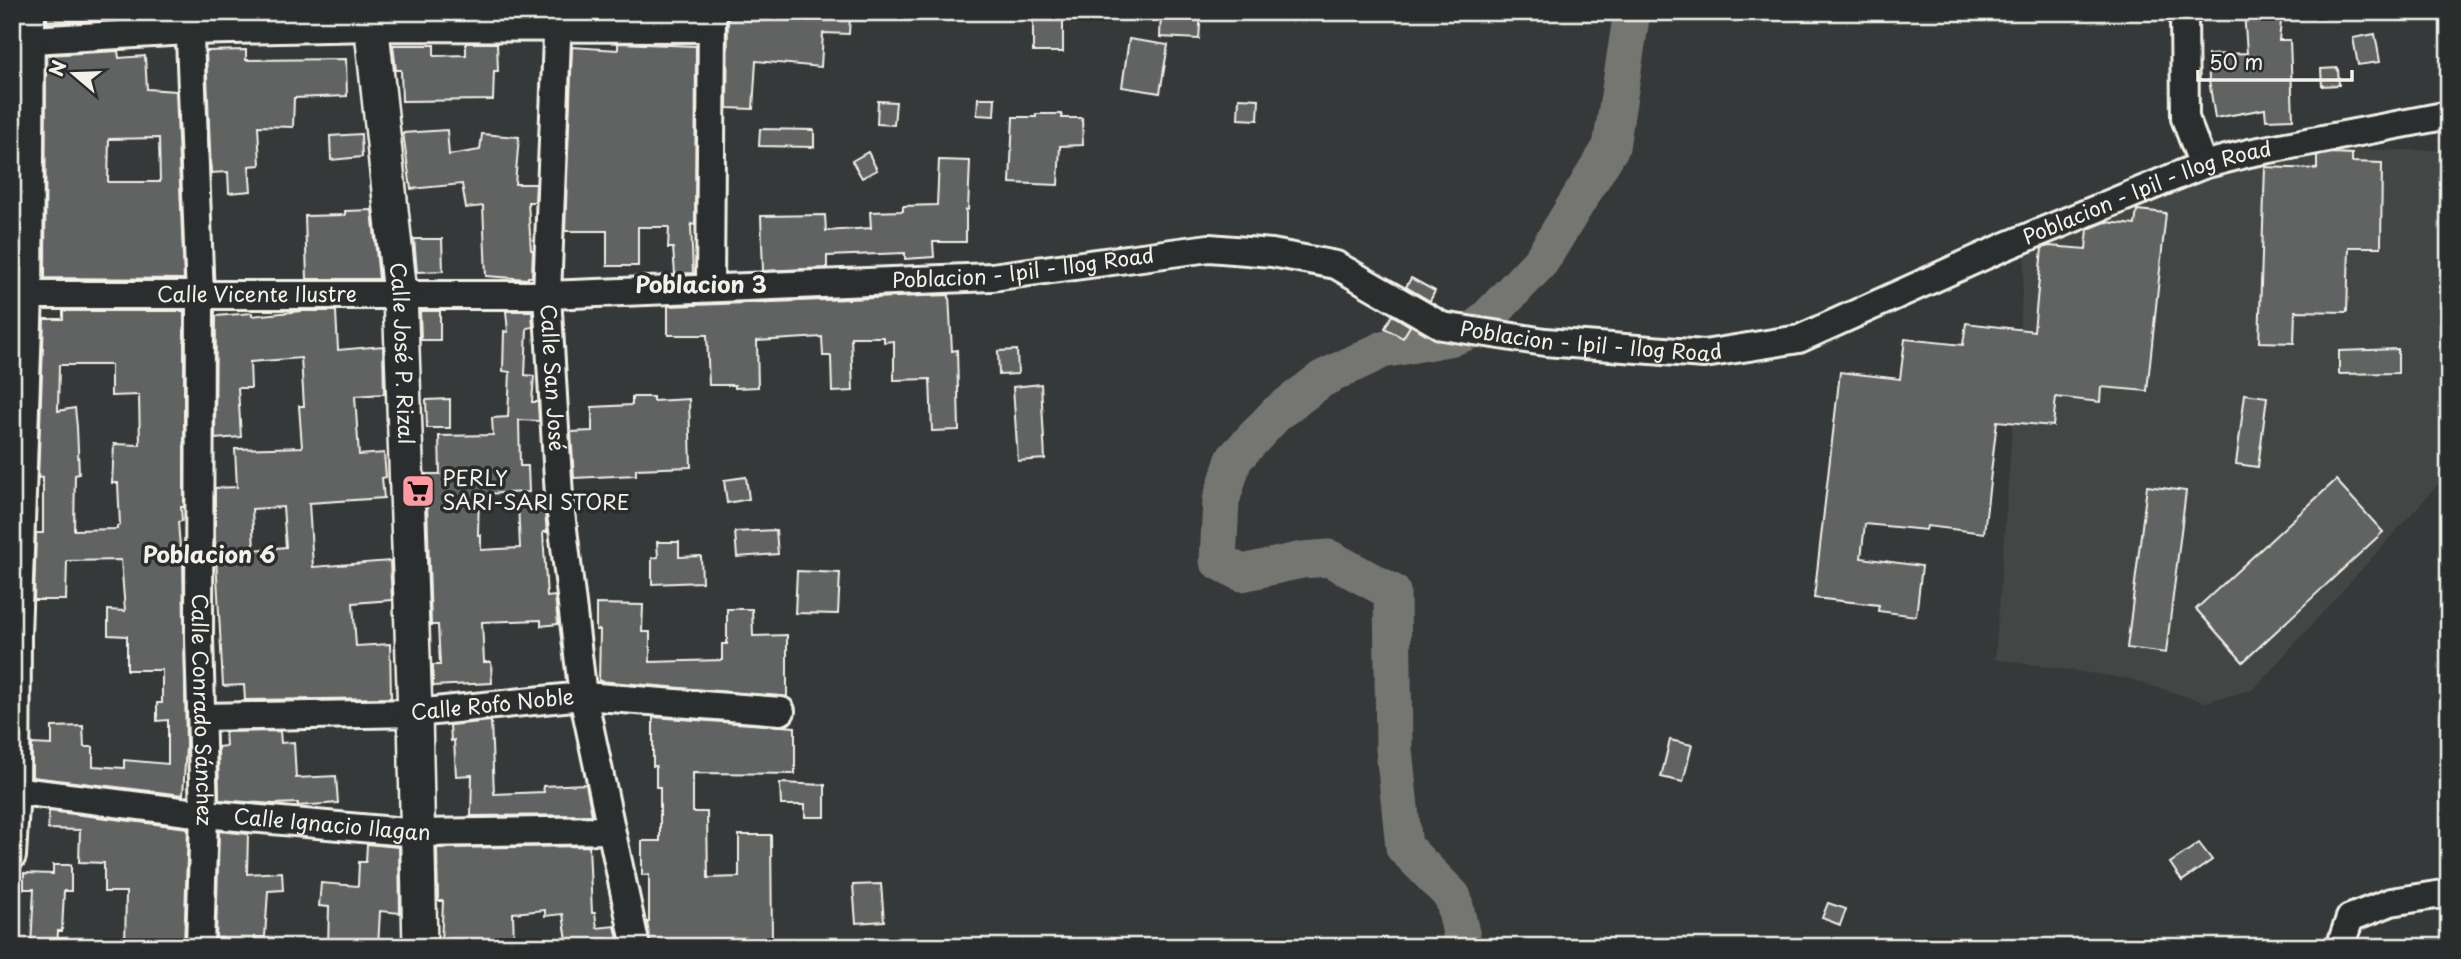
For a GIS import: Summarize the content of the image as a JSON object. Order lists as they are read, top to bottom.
{
  "streets": {
    "main road": ["Calle José P. Rizal"],
    "street": [
      "Poblacion - Ipil - Ilog Road",
      "Calle Vicente Ilustre",
      "Calle San José",
      "Calle Rofo Noble",
      "Calle Conrado Sánchez",
      "Calle Ignacio Ilagan"
    ]
  },
  "crossings": [
    ["Poblacion - Ipil - Ilog Road", "Calle Vicente Ilustre"],
    ["Calle Vicente Ilustre", "Calle José P. Rizal"],
    ["Calle Vicente Ilustre", "Calle San José"],
    ["Calle Vicente Ilustre", "Calle Conrado Sánchez"],
    ["Calle José P. Rizal", "Calle Rofo Noble"],
    ["Calle José P. Rizal", "Calle Ignacio Ilagan"],
    ["Calle San José", "Calle Rofo Noble"],
    ["Calle San José", "Calle Ignacio Ilagan"],
    ["Calle Rofo Noble", "Calle Conrado Sánchez"],
    ["Calle Conrado Sánchez", "Calle Ignacio Ilagan"]
  ],
  "districts": ["Poblacion 3", "Poblacion 6"],
  "places": {
    "supermarket": ["PERLY SARI-SARI STORE"]
  },
  "scale_bar": "50 m",
  "north": "left"
}
